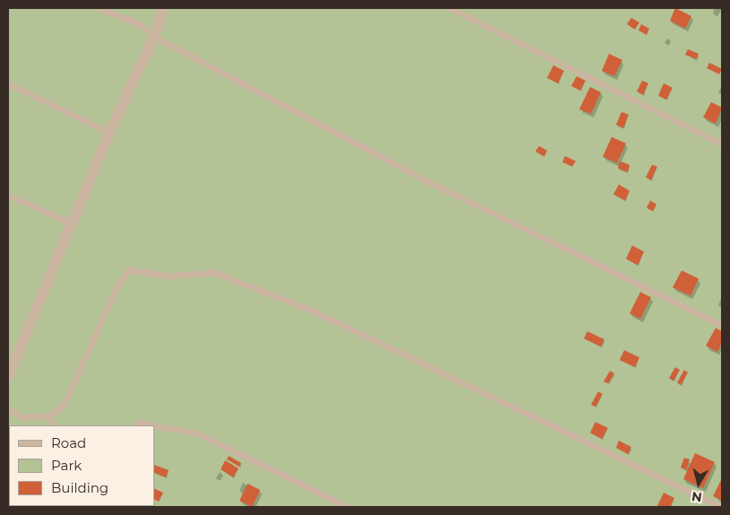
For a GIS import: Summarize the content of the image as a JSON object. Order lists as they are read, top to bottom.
{
  "legend": ["Road", "Park", "Building"],
  "north": "bottom"
}
